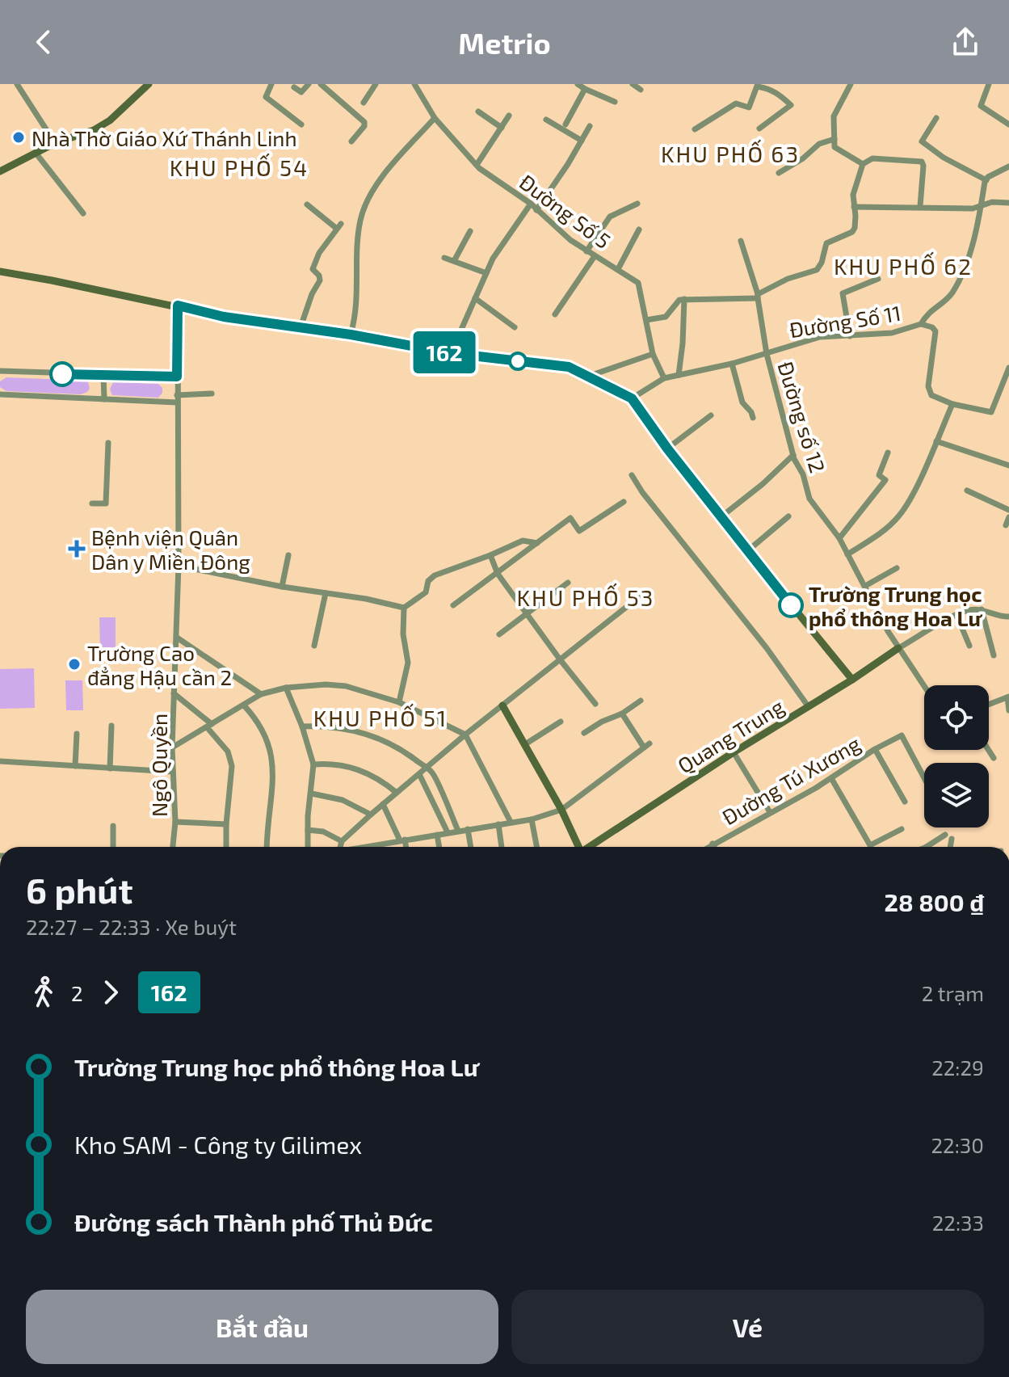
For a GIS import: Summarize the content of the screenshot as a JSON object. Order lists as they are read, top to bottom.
{
  "streets": {
    "street": [
      "Đường Số 5",
      "Đường Số 11",
      "Đường số 12",
      "Quang Trung",
      "Ngô Quyền",
      "Đường Tú Xương"
    ]
  },
  "crossings": [
    ["Đường Số 5", "Đường Số 11"],
    ["Đường Số 11", "Đường số 12"],
    ["Đường số 12", "Quang Trung"]
  ],
  "districts": [
    "KHU PHỐ 63",
    "KHU PHỐ 54",
    "KHU PHỐ 62",
    "KHU PHỐ 53",
    "KHU PHỐ 51"
  ],
  "places": {
    "other": ["Nhà Thờ Giáo Xứ Thánh Linh", "Trường Trung học phổ thông Hoa Lư", "Trường Cao đẳng Hậu cần 2"],
    "health": ["Bệnh viện Quân Dân y Miền Đông"]
  },
  "lines": ["bus line 162"],
  "page": {
    "header": "Metrio",
    "on_map": "162",
    "heading": ["6 phút", "22:27 – 22:33 · Xe buýt", "28 800 ₫"],
    "legs": ["2", "162", "2 trạm"],
    "list": [
      {
        "name": "Trường Trung học phổ thông Hoa Lư",
        "value": "22:29"
      },
      {
        "name": "Kho SAM - Công ty Gilimex",
        "value": "22:30"
      },
      {
        "name": "Đường sách Thành phố Thủ Đức",
        "value": "22:33"
      }
    ],
    "buttons": ["Bắt đầu", "Vé"]
  }
}
